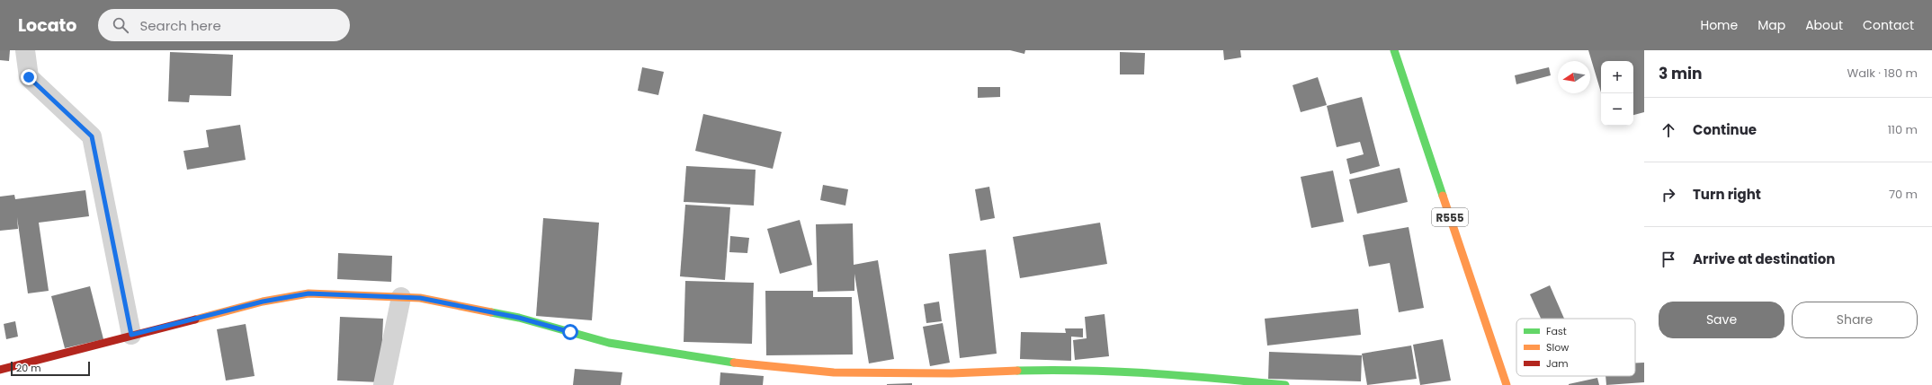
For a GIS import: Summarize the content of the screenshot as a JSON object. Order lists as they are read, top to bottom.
{
  "streets": {
    "street": ["R555"]
  },
  "legend": ["Fast", "Slow", "Jam"],
  "scale_bar": "20 m",
  "north": "left",
  "page": {
    "header": "Locato",
    "search": "Search here",
    "nav": [
      "Home",
      "Map",
      "About",
      "Contact"
    ],
    "heading": ["3 min", "Walk · 180 m"],
    "map_buttons": ["+", "−"],
    "list": [
      ["Continue", "110 m"],
      ["Turn right", "70 m"],
      "Arrive at destination"
    ],
    "buttons": ["Save", "Share"],
    "scale": "20 m"
  }
}
